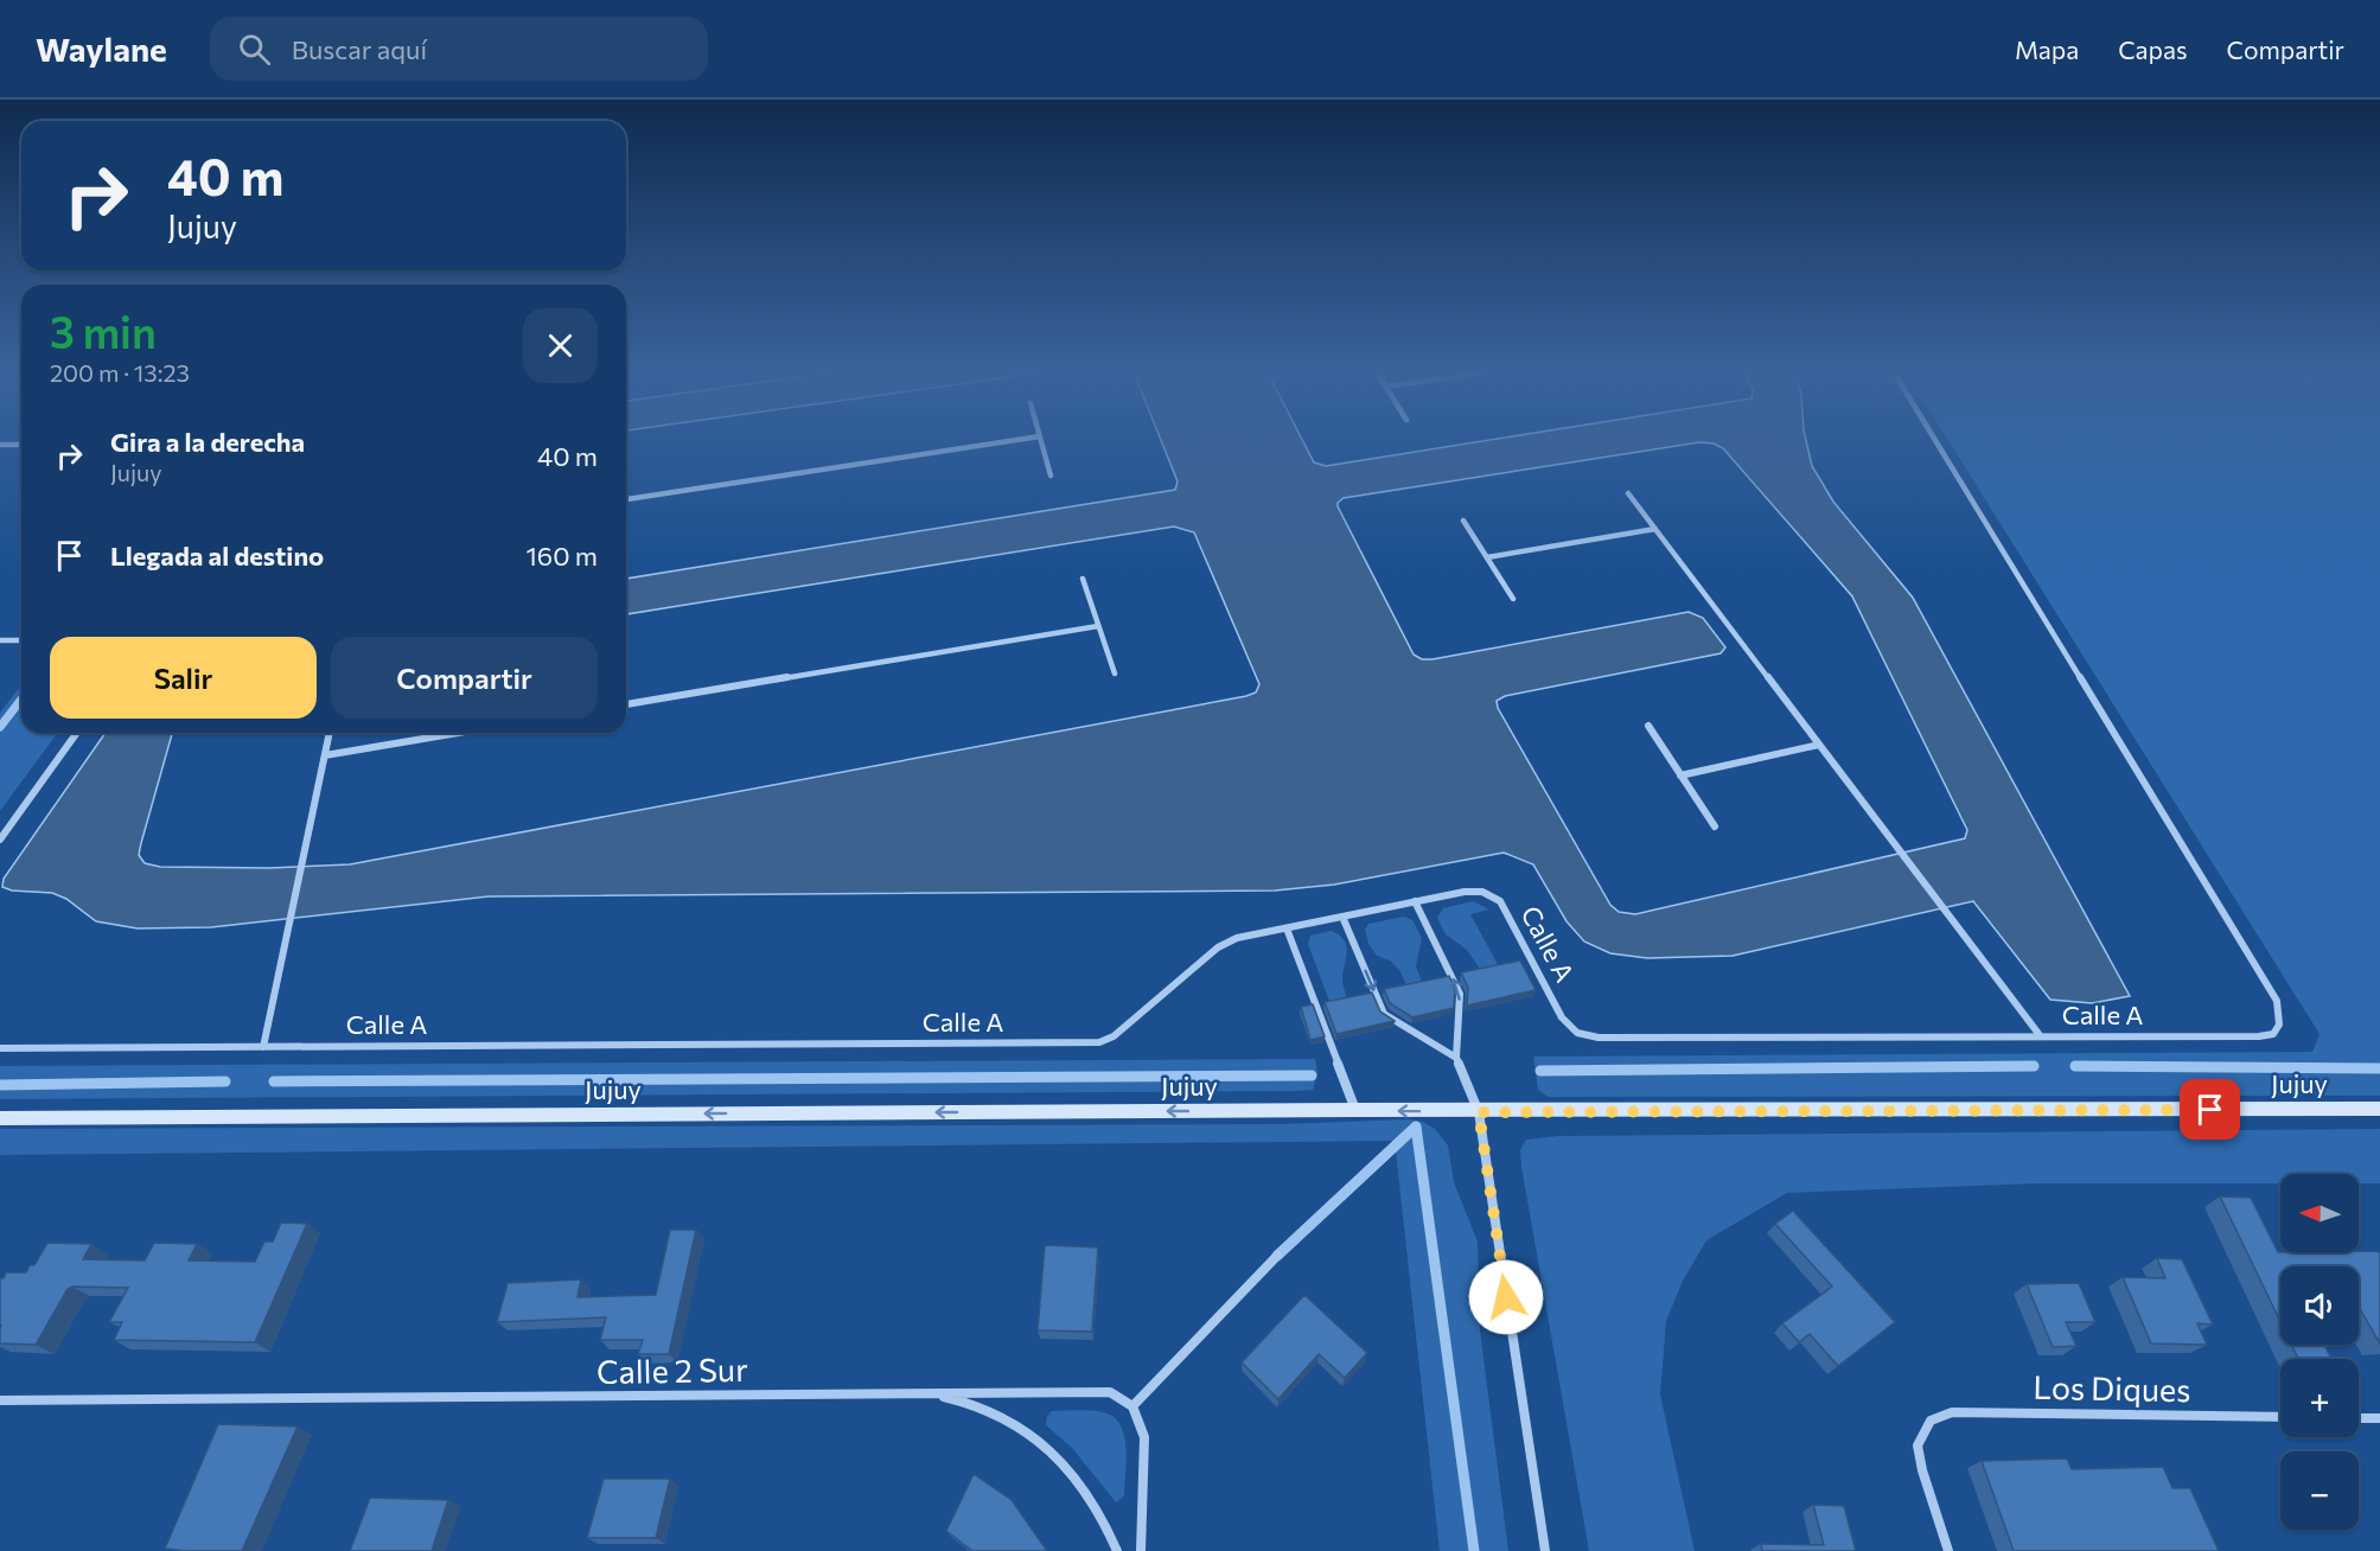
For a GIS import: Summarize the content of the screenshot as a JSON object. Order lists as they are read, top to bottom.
{
  "streets": {
    "street": [
      "Calle A",
      "Jujuy",
      "Calle 2 Sur",
      "Los Diques"
    ]
  },
  "one_way": ["Jujuy"],
  "north": "left",
  "page": {
    "header": "Waylane",
    "search": "Buscar aquí",
    "nav": ["Mapa", "Capas", "Compartir"],
    "turn": ["40 m", "Jujuy"],
    "heading": ["3 min", "200 m · 13:23"],
    "list": [
      {
        "name": "Gira a la derecha",
        "note": "Jujuy",
        "value": "40 m"
      },
      {
        "name": "Llegada al destino",
        "value": "160 m"
      }
    ],
    "buttons": ["Salir", "Compartir"],
    "map_buttons": ["+", "−"]
  }
}
